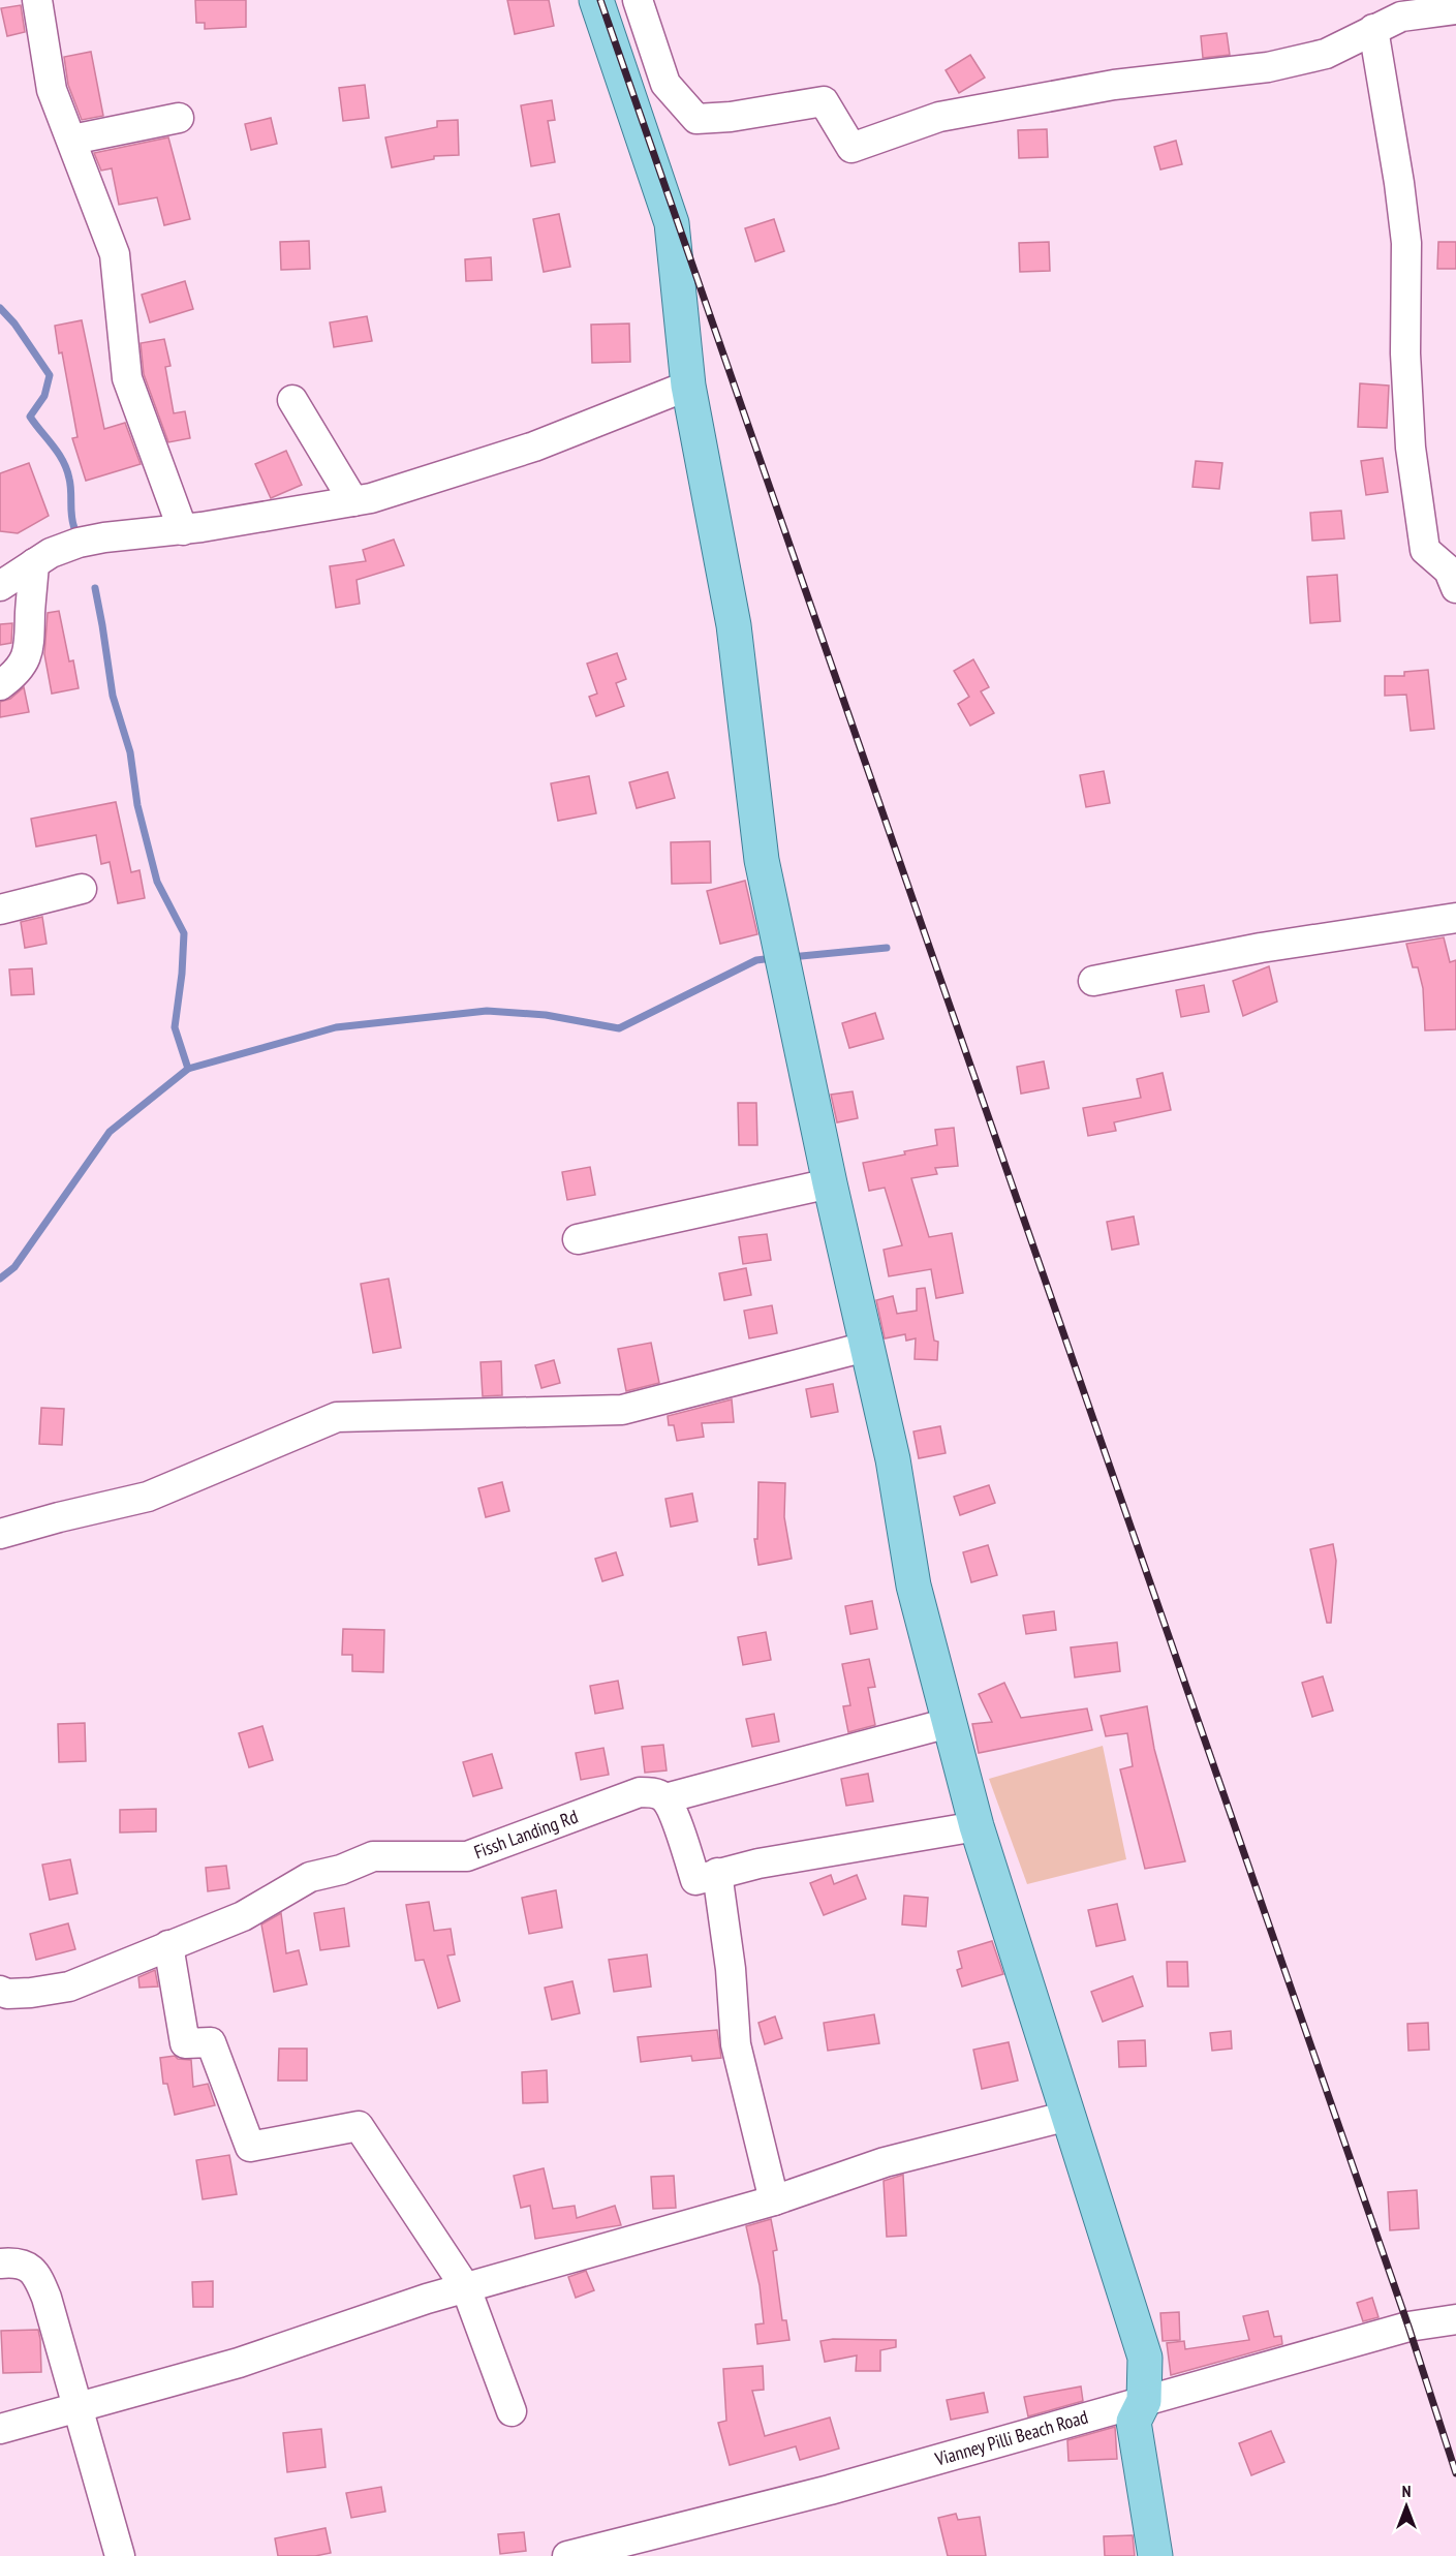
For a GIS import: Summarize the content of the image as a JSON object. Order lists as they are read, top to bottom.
{
  "streets": {
    "street": ["Fissh Landing Rd", "Vianney Pilli Beach Road"]
  },
  "north": "top"
}
